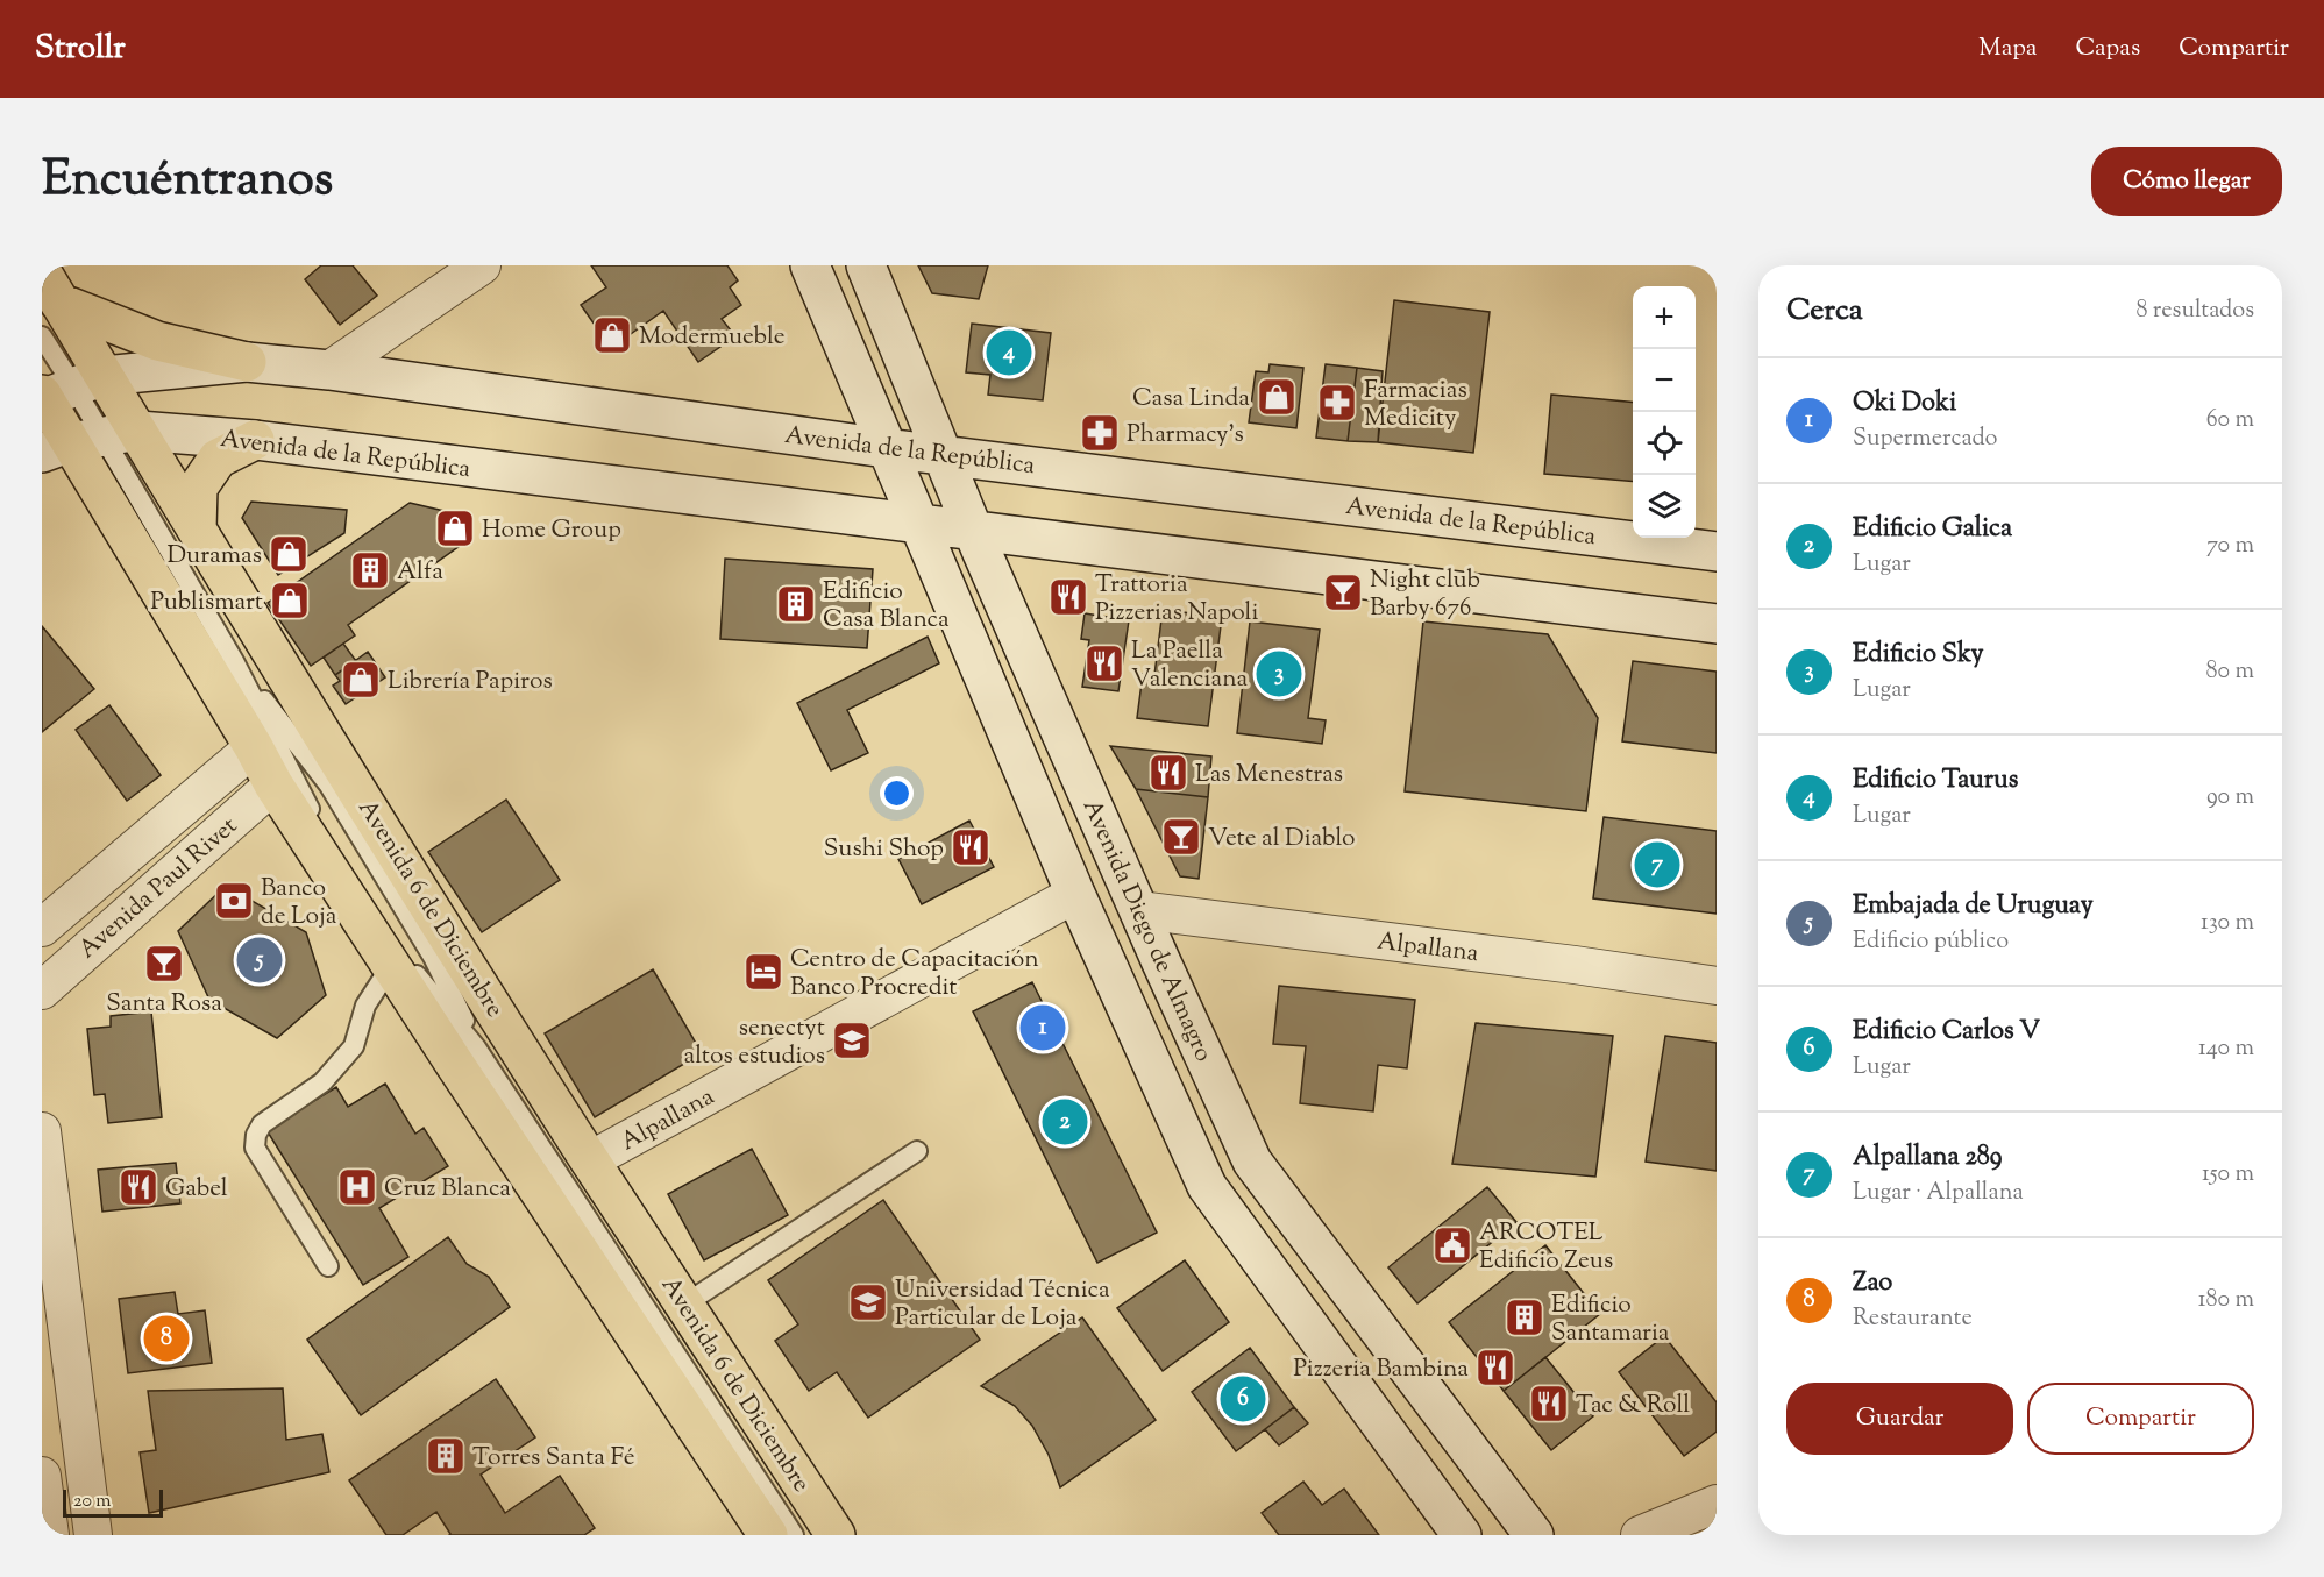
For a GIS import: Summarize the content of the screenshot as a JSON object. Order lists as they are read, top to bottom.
{
  "streets": {
    "main road": ["Avenida de la República", "Avenida 6 de Diciembre", "Avenida Diego de Almagro"],
    "street": ["Avenida Paul Rivet", "Alpallana"]
  },
  "crossings": [
    ["Avenida de la República", "Avenida 6 de Diciembre"],
    ["Avenida de la República", "Avenida Diego de Almagro"],
    ["Avenida Paul Rivet", "Avenida 6 de Diciembre"],
    ["Avenida 6 de Diciembre", "Alpallana"],
    ["Avenida Diego de Almagro", "Alpallana"]
  ],
  "places": {
    "shop": [
      "Modermueble",
      "Casa Linda",
      "Home Group",
      "Duramas",
      "Publismart",
      "Librería Papiros"
    ],
    "pharmacy": ["Farmacias Medicity", "Pharmacy's"],
    "building": [
      "Alfa",
      "Edificio Casa Blanca",
      "Edificio Santamaria",
      "Torres Santa Fé"
    ],
    "bar": ["Night club Barby 676", "Vete al Diablo", "Santa Rosa"],
    "restaurant": [
      "Trattoria Pizzerias Napoli",
      "La Paella Valenciana",
      "Las Menestras",
      "Sushi Shop",
      "Gabel",
      "Pizzeria Bambina",
      "Tac & Roll"
    ],
    "bank": ["Banco de Loja"],
    "hotel": ["Centro de Capacitación Banco Procredit"],
    "school or university": ["senectyt altos estudios", "Universidad Técnica Particular de Loja"],
    "hospital": ["Cruz Blanca"],
    "public building": ["ARCOTEL Edificio Zeus"]
  },
  "scale_bar": "20 m",
  "page": {
    "header": "Strollr",
    "nav": ["Mapa", "Capas", "Compartir"],
    "title": "Encuéntranos",
    "buttons": [
      "Cómo llegar",
      ["Guardar", "Compartir"]
    ],
    "heading": ["Cerca", "8 resultados"],
    "map_buttons": ["+", "−"],
    "pins": [
      "4",
      "3",
      "7",
      "5",
      "1",
      "2",
      "8",
      "6"
    ],
    "list": [
      {
        "mark": "1",
        "name": "Oki Doki",
        "note": "Supermercado",
        "value": "60 m"
      },
      {
        "mark": "2",
        "name": "Edificio Galica",
        "note": "Lugar",
        "value": "70 m"
      },
      {
        "mark": "3",
        "name": "Edificio Sky",
        "note": "Lugar",
        "value": "80 m"
      },
      {
        "mark": "4",
        "name": "Edificio Taurus",
        "note": "Lugar",
        "value": "90 m"
      },
      {
        "mark": "5",
        "name": "Embajada de Uruguay",
        "note": "Edificio público",
        "value": "130 m"
      },
      {
        "mark": "6",
        "name": "Edificio Carlos V",
        "note": "Lugar",
        "value": "140 m"
      },
      {
        "mark": "7",
        "name": "Alpallana 289",
        "note": "Lugar · Alpallana",
        "value": "150 m"
      },
      {
        "mark": "8",
        "name": "Zao",
        "note": "Restaurante",
        "value": "180 m"
      }
    ],
    "scale": "20 m"
  }
}
